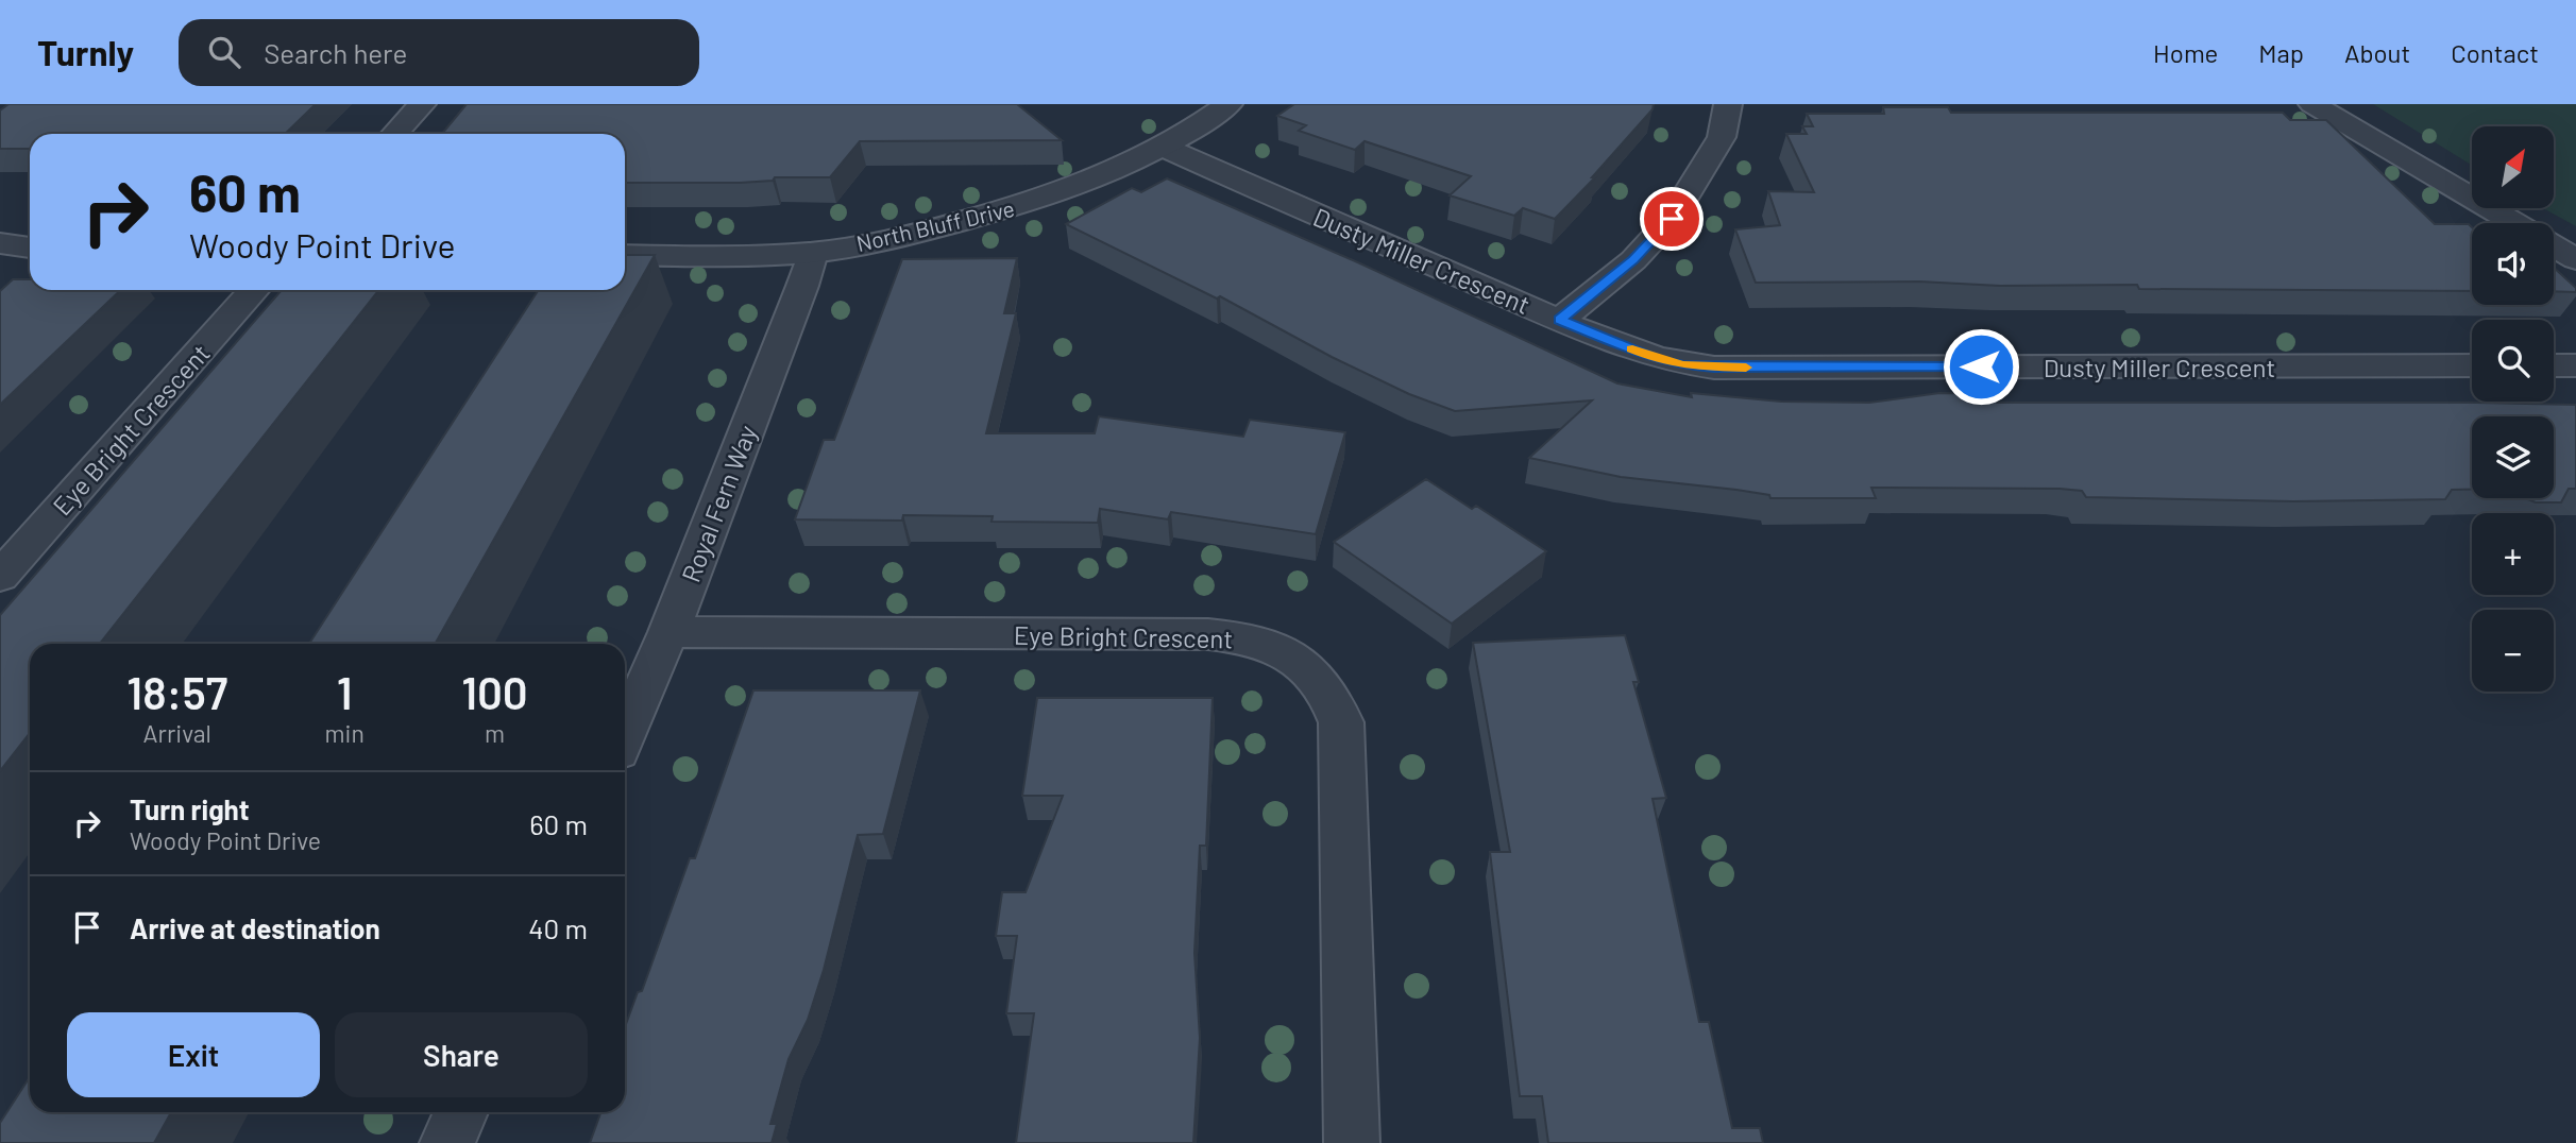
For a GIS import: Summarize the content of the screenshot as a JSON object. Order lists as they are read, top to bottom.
{
  "streets": {
    "street": [
      "North Bluff Drive",
      "Dusty Miller Crescent",
      "Eye Bright Crescent",
      "Royal Fern Way"
    ]
  },
  "crossings": [
    ["North Bluff Drive", "Dusty Miller Crescent"],
    ["North Bluff Drive", "Royal Fern Way"],
    ["Eye Bright Crescent", "Royal Fern Way"]
  ],
  "north": "top right",
  "page": {
    "header": "Turnly",
    "search": "Search here",
    "nav": [
      "Home",
      "Map",
      "About",
      "Contact"
    ],
    "map_buttons": ["+", "−"],
    "turn": ["60 m", "Woody Point Drive"],
    "eta": [
      "18:57",
      "Arrival",
      "1",
      "min",
      "100",
      "m"
    ],
    "list": [
      {
        "name": "Turn right",
        "note": "Woody Point Drive",
        "value": "60 m"
      },
      {
        "name": "Arrive at destination",
        "value": "40 m"
      }
    ],
    "buttons": ["Exit", "Share"]
  }
}
